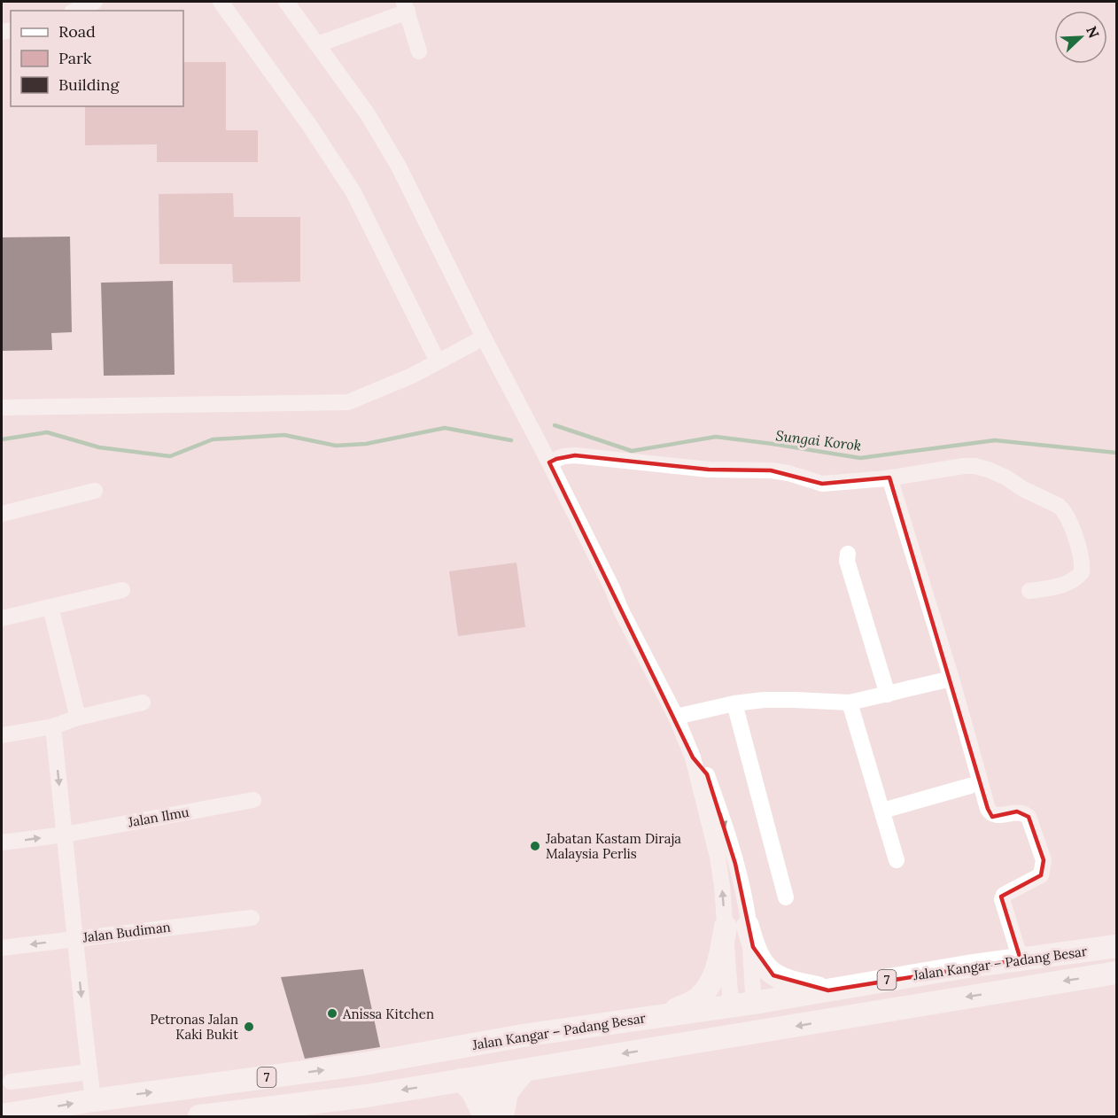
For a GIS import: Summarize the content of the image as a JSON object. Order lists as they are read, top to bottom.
{
  "streets": {
    "highway": ["Jalan Kangar – Padang Besar", "7"],
    "street": ["Jalan Ilmu", "Jalan Budiman"]
  },
  "water": ["Sungai Korok"],
  "places": ["Jabatan Kastam Diraja Malaysia Perlis", "Anissa Kitchen", "Petronas Jalan Kaki Bukit"],
  "legend": ["Road", "Park", "Building"],
  "north": "top right"
}
